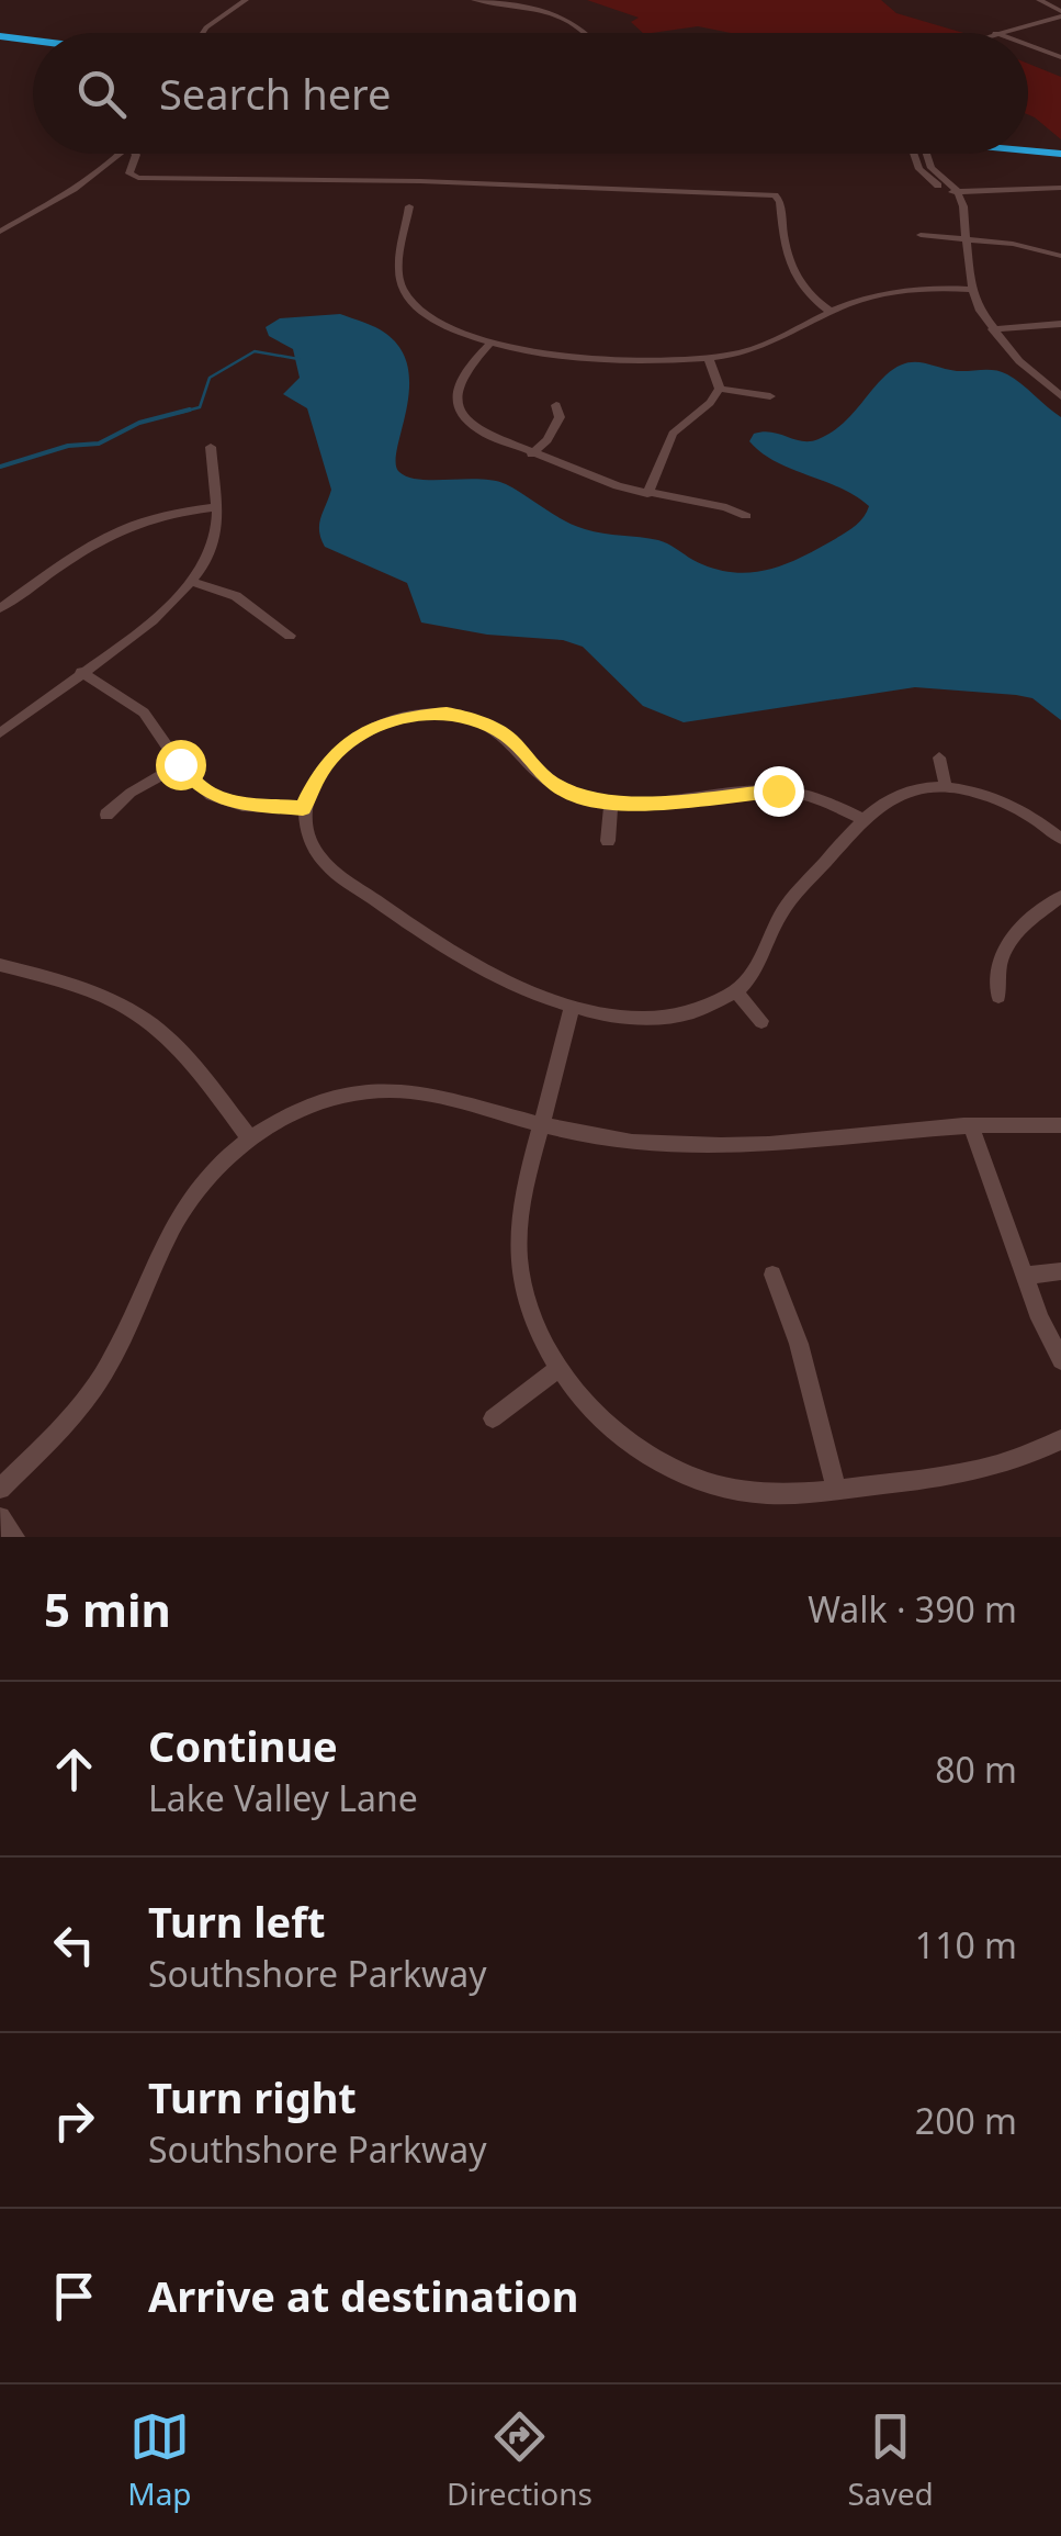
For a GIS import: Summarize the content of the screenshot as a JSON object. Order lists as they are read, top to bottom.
{
  "page": {
    "search": "Search here",
    "heading": ["5 min", "Walk · 390 m"],
    "list": [
      ["Continue", "Lake Valley Lane", "80 m"],
      ["Turn left", "Southshore Parkway", "110 m"],
      ["Turn right", "Southshore Parkway", "200 m"],
      "Arrive at destination"
    ],
    "nav": ["Map", "Directions", "Saved"]
  }
}
